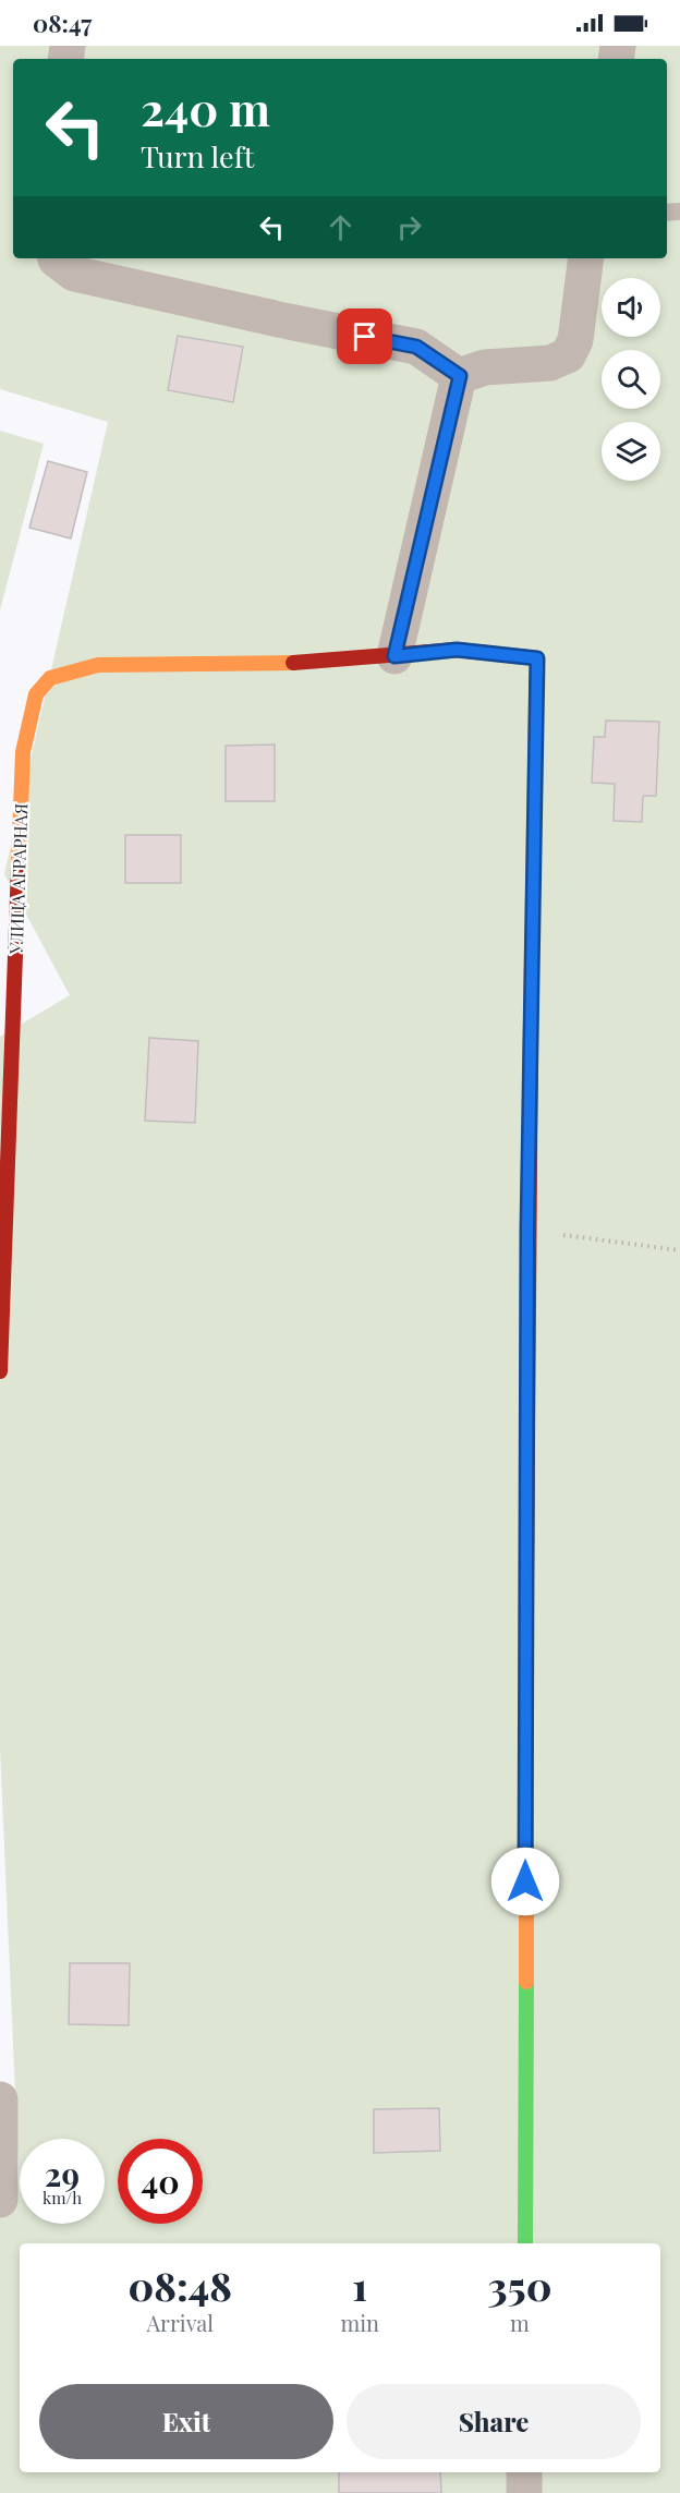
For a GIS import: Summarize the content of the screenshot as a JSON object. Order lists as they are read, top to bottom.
{
  "streets": {
    "street": ["УЛИЦА АГРАРНАЯ"]
  },
  "page": {
    "status": "08:47",
    "turn": ["240 m", "Turn left"],
    "speed": "29 km/h",
    "limit": "40",
    "eta": [
      "08:48",
      "Arrival",
      "1",
      "min",
      "350",
      "m"
    ],
    "buttons": ["Exit", "Share"]
  }
}
